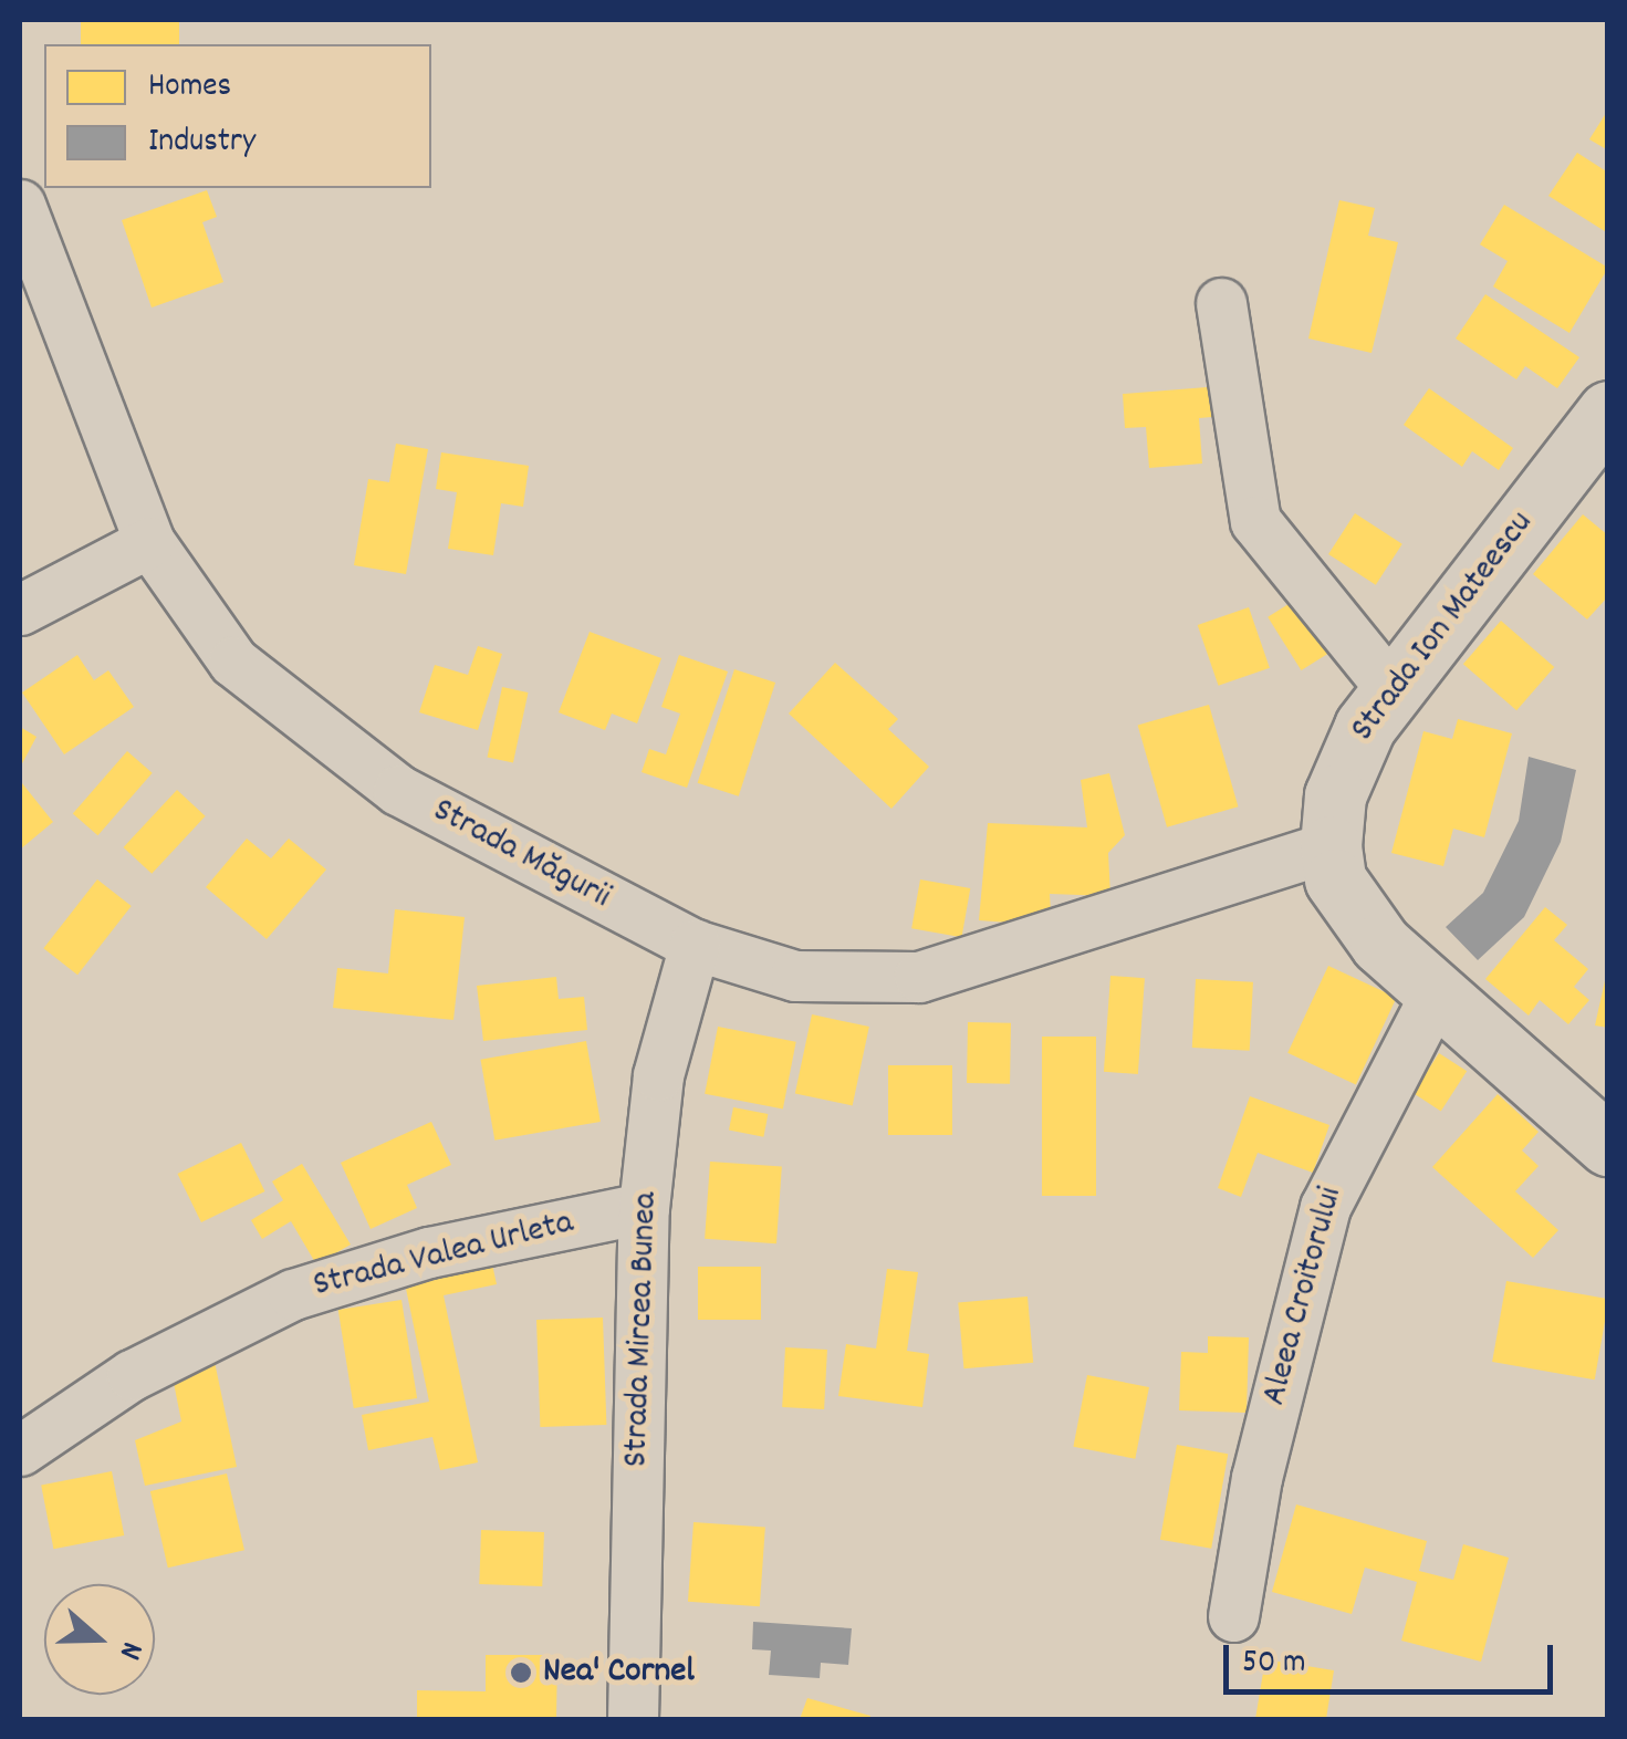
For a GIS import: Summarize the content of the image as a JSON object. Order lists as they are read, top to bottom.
{
  "streets": {
    "main road": ["Strada Ion Mateescu"],
    "street": [
      "Strada Măgurii",
      "Strada Valea Urleta",
      "Aleea Croitorului",
      "Strada Mircea Bunea"
    ]
  },
  "crossings": [
    ["Strada Ion Mateescu", "Strada Măgurii"],
    ["Strada Ion Mateescu", "Aleea Croitorului"],
    ["Strada Măgurii", "Strada Mircea Bunea"],
    ["Strada Valea Urleta", "Strada Mircea Bunea"]
  ],
  "places": ["Nea' Cornel"],
  "legend": ["Homes", "Industry"],
  "scale_bar": "50 m",
  "north": "right"
}
